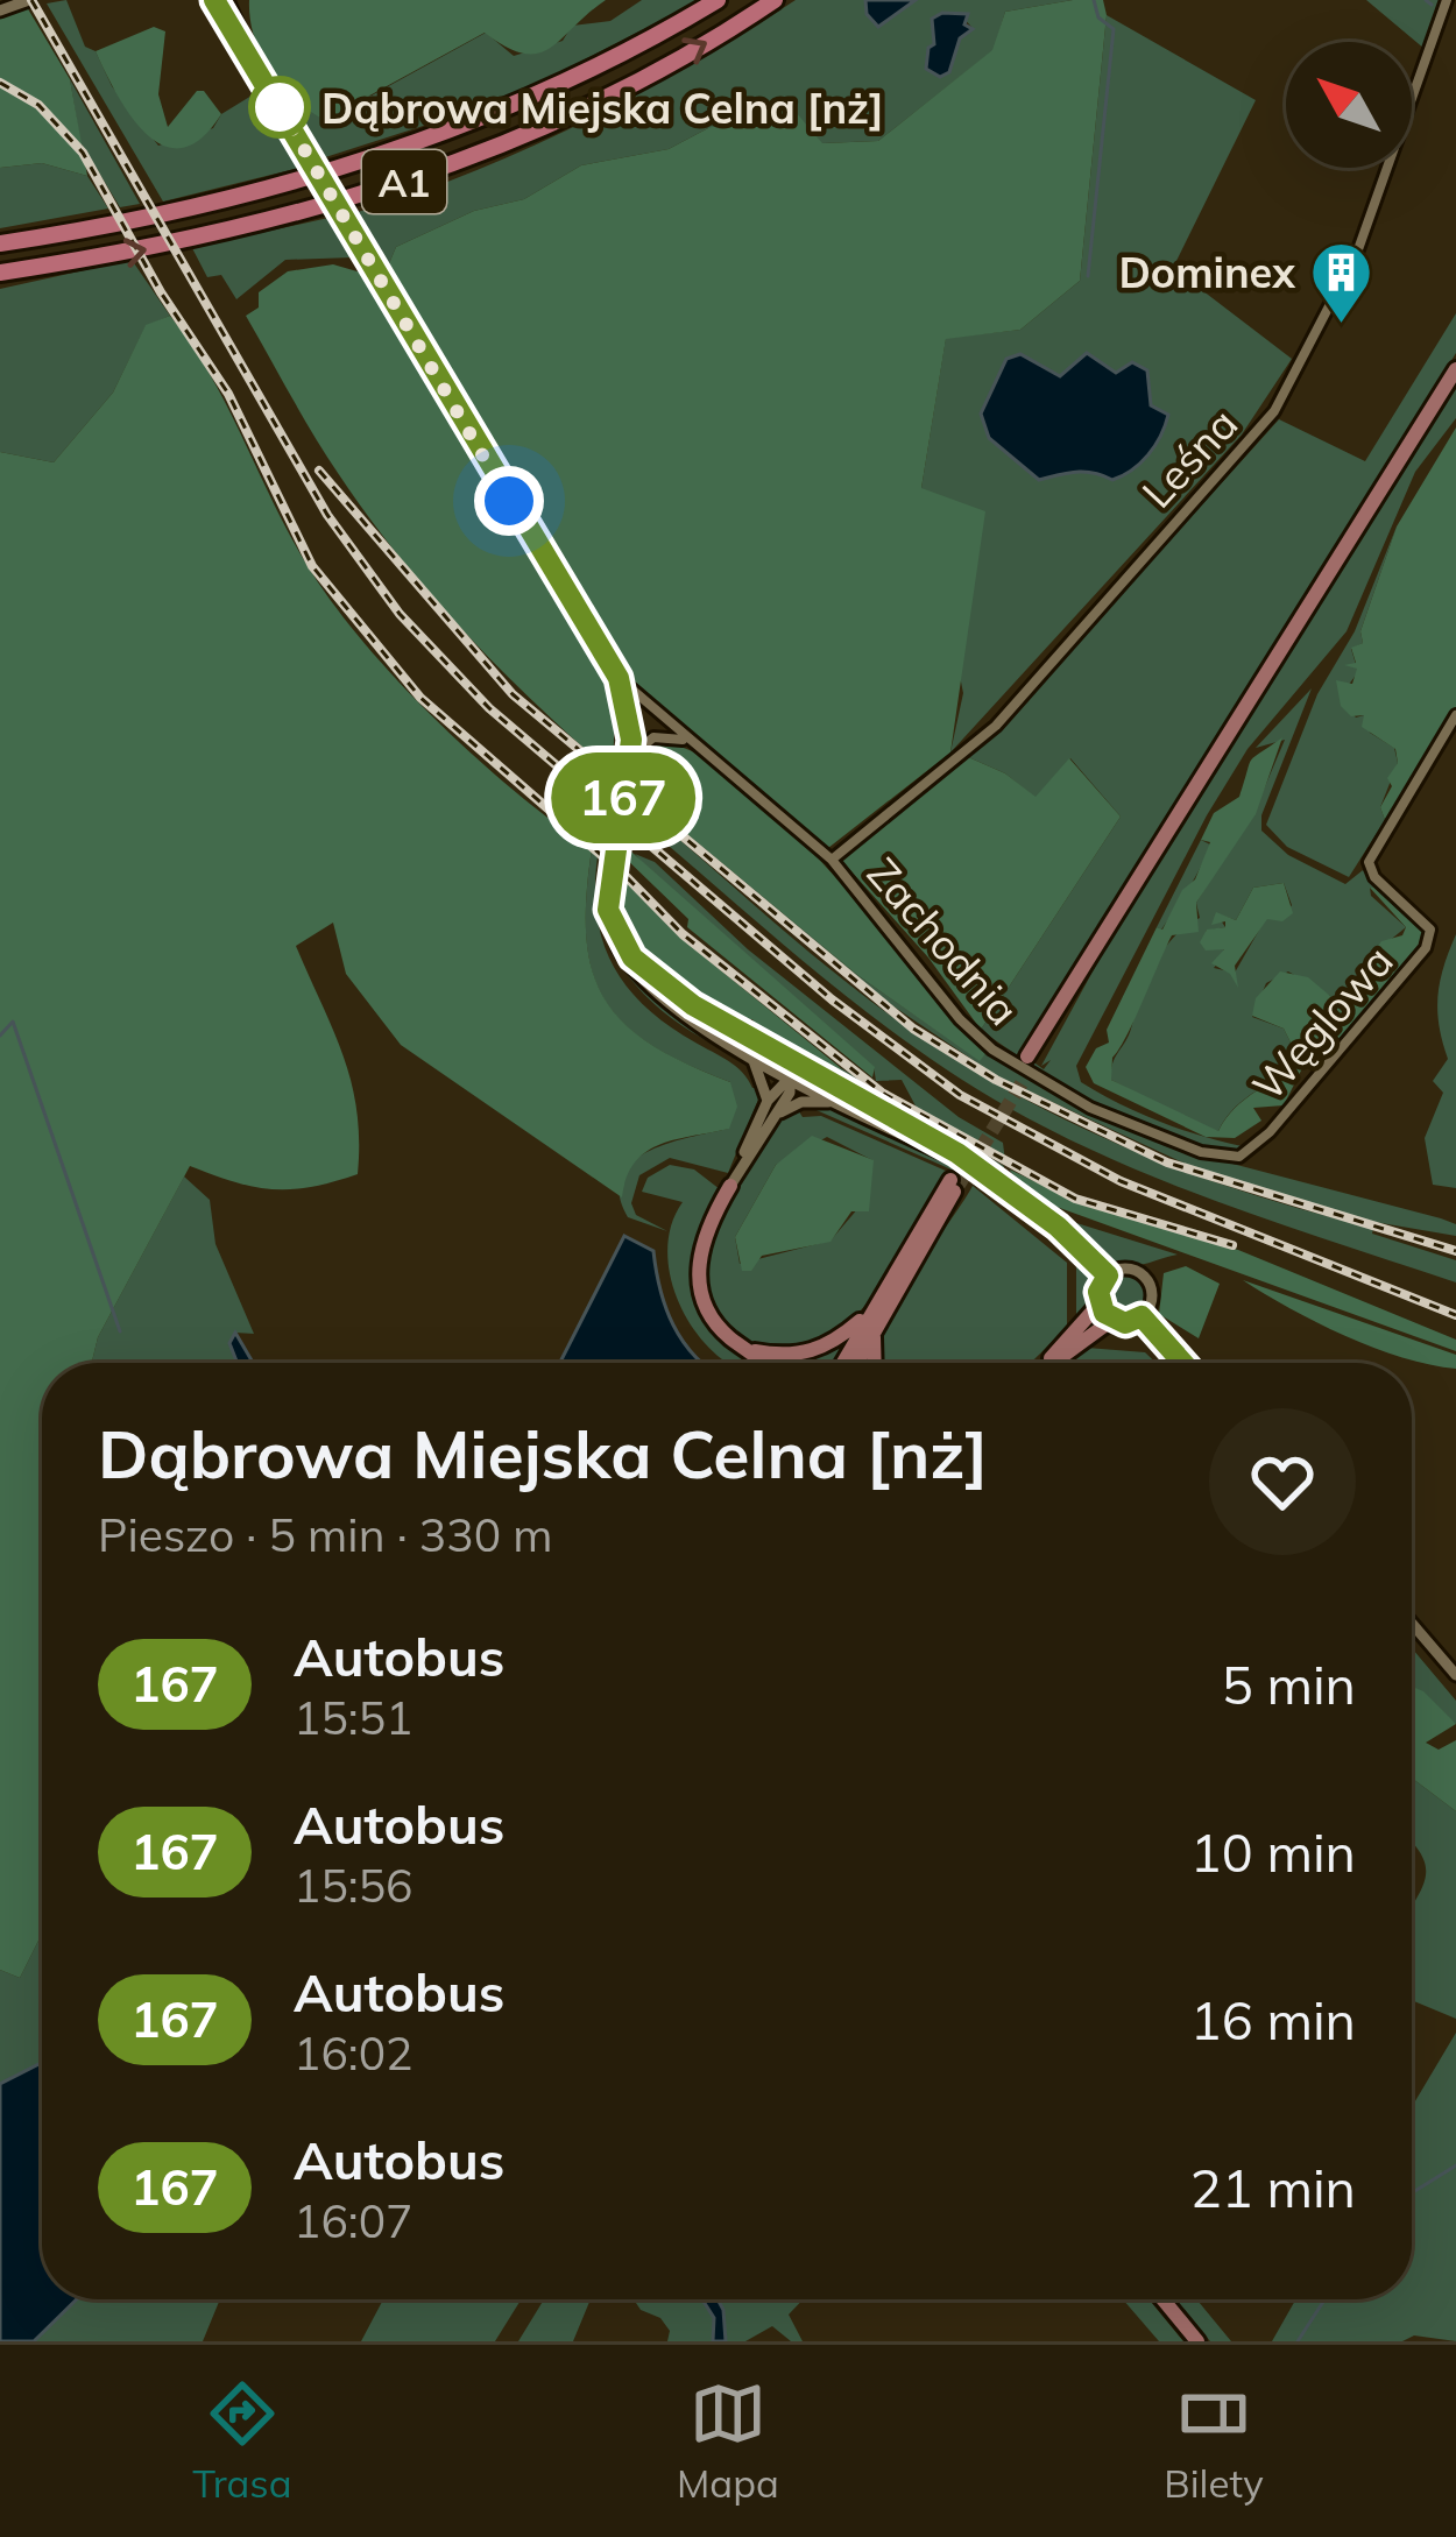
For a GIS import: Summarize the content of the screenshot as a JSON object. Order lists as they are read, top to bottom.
{
  "streets": {
    "highway": ["A1"],
    "street": ["Leśna", "Zachodnia", "Węglowa"]
  },
  "crossings": [
    ["Leśna", "Zachodnia"],
    ["Zachodnia", "Węglowa"]
  ],
  "places": {
    "other": ["Dąbrowa Miejska Celna [nż]"],
    "building": ["Dominex"]
  },
  "lines": ["bus line 167"],
  "north": "top left",
  "page": {
    "on_map": "167",
    "heading": ["Dąbrowa Miejska Celna [nż]", "Pieszo · 5 min · 330 m"],
    "list": [
      {
        "mark": "167",
        "name": "Autobus",
        "note": "15:51",
        "value": "5 min"
      },
      {
        "mark": "167",
        "name": "Autobus",
        "note": "15:56",
        "value": "10 min"
      },
      {
        "mark": "167",
        "name": "Autobus",
        "note": "16:02",
        "value": "16 min"
      },
      {
        "mark": "167",
        "name": "Autobus",
        "note": "16:07",
        "value": "21 min"
      }
    ],
    "tabs": ["Trasa", "Mapa", "Bilety"]
  }
}
